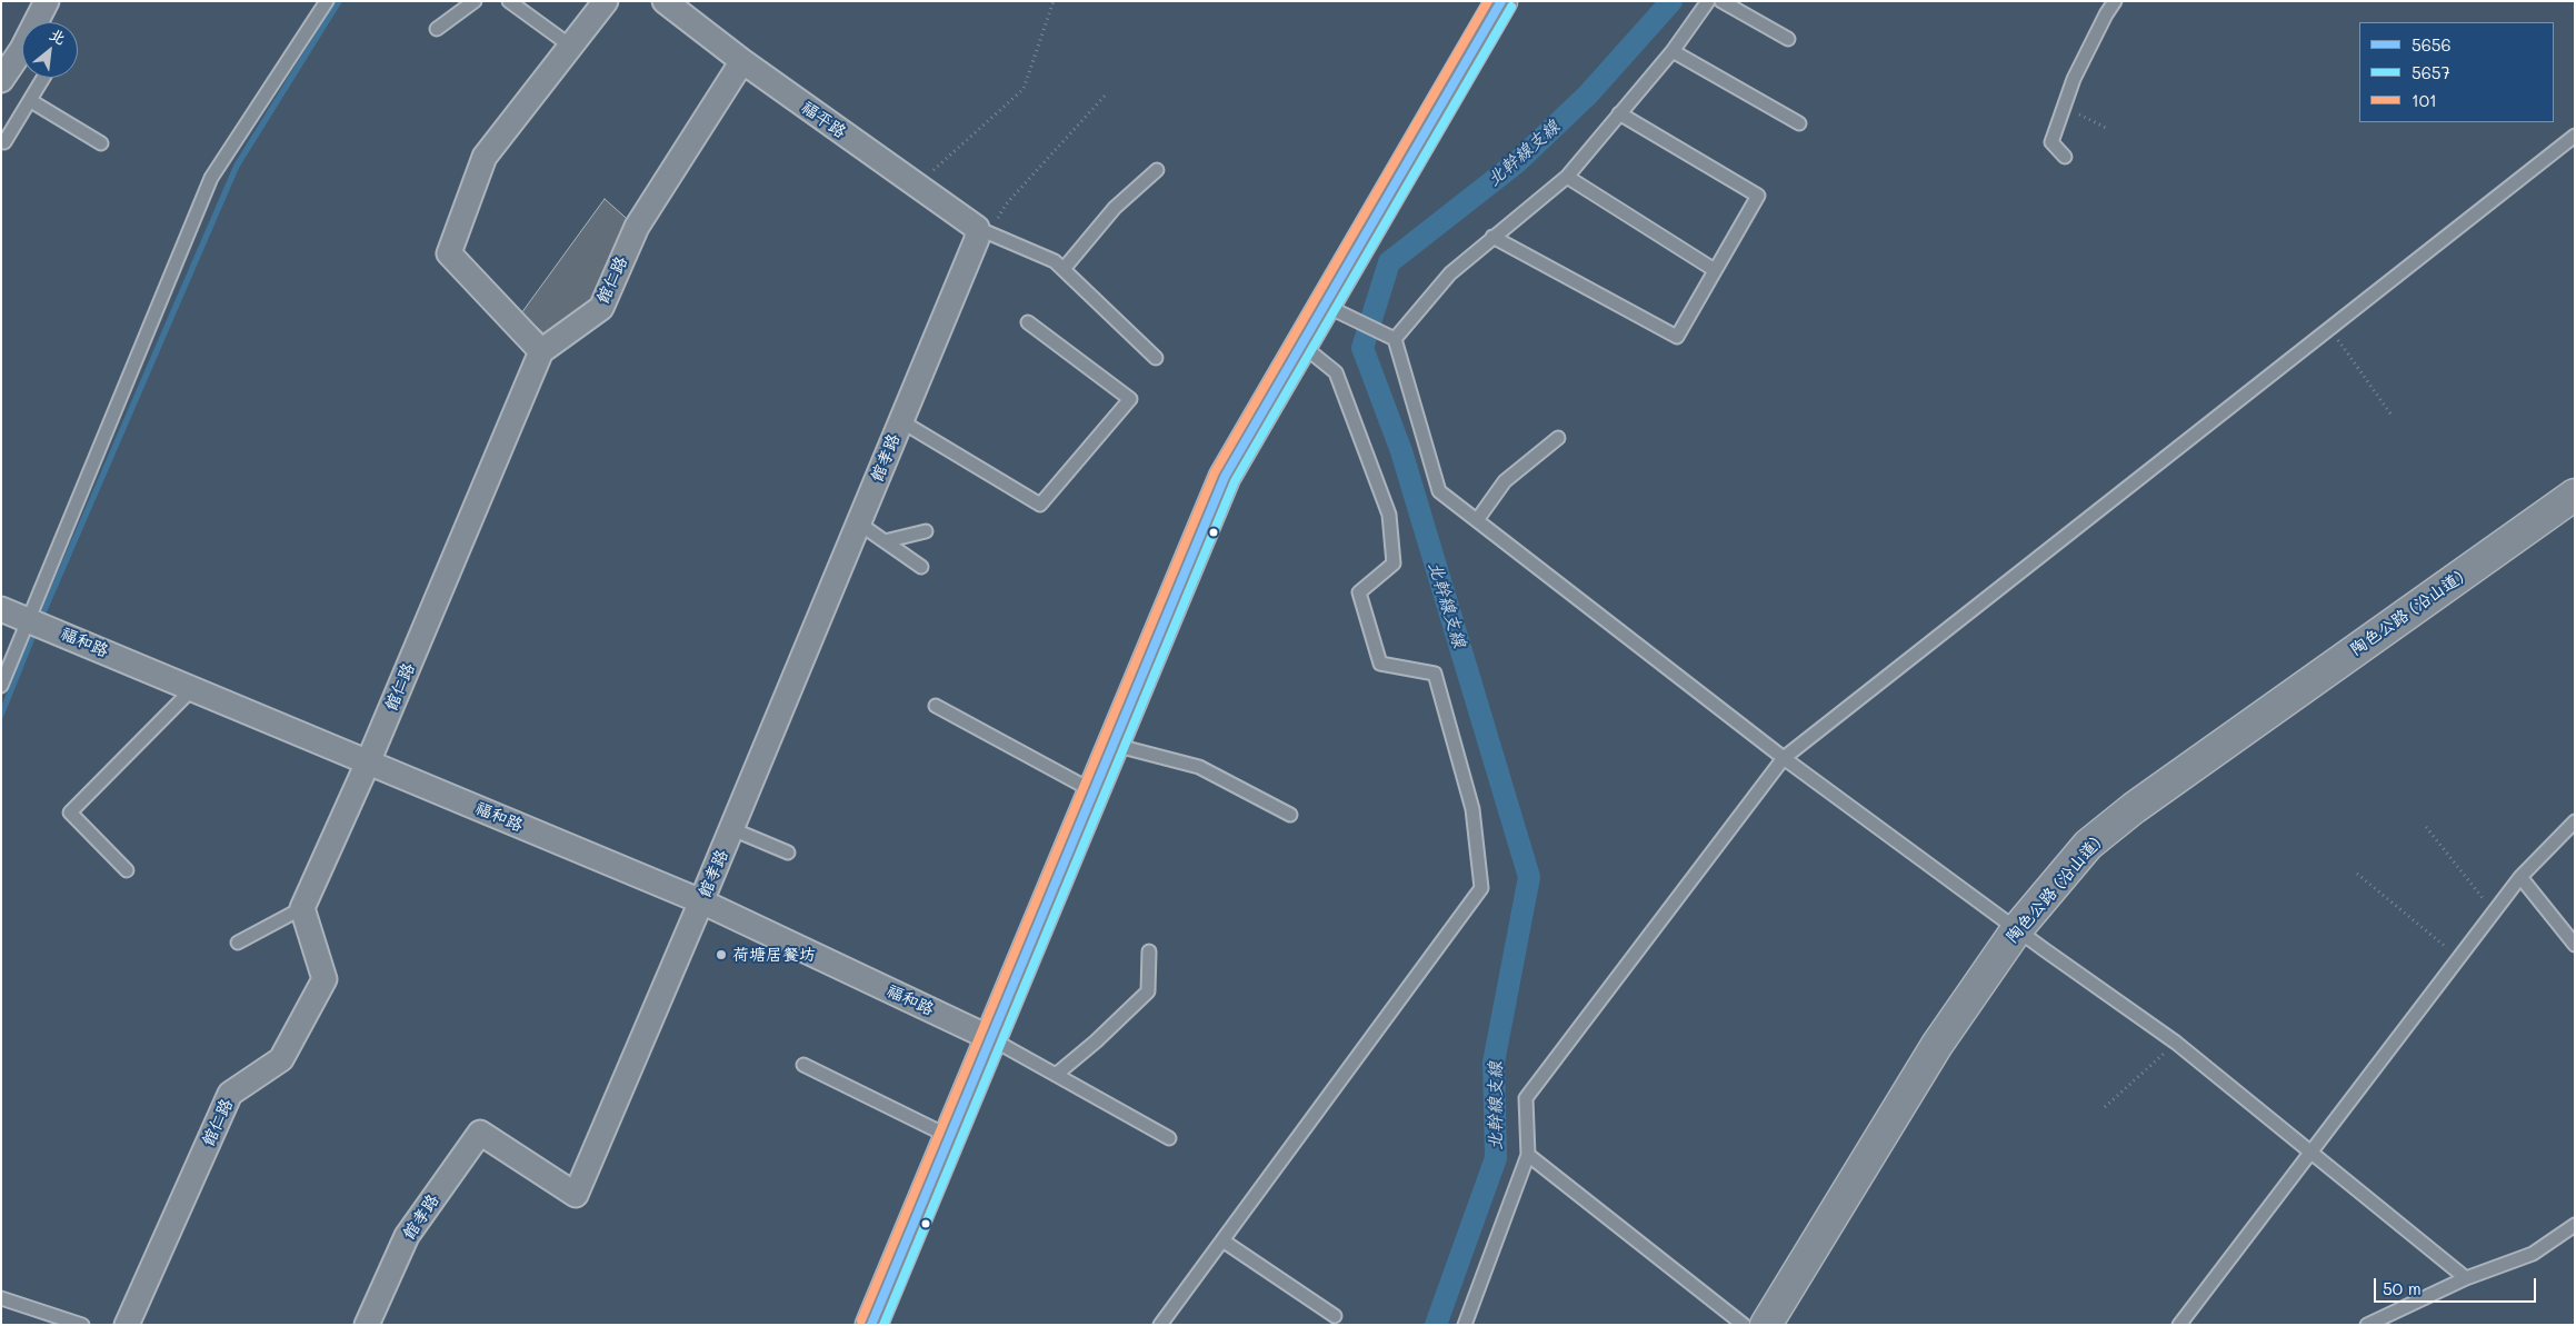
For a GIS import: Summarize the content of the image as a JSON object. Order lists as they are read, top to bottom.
{
  "streets": {
    "main road": ["陶色公路 (沿山道)"],
    "street": [
      "福平路",
      "館仁路",
      "館孝路",
      "福和路"
    ]
  },
  "crossings": [
    ["福平路", "館仁路"],
    ["福平路", "館孝路"],
    ["館仁路", "福和路"],
    ["館孝路", "福和路"]
  ],
  "water": ["北幹線支線"],
  "places": ["荷塘居餐坊"],
  "lines": ["transit line 5656", "transit line 101", "transit line 5657"],
  "legend": ["5656", "5657", "101"],
  "scale_bar": "50 m",
  "north": "top right"
}
